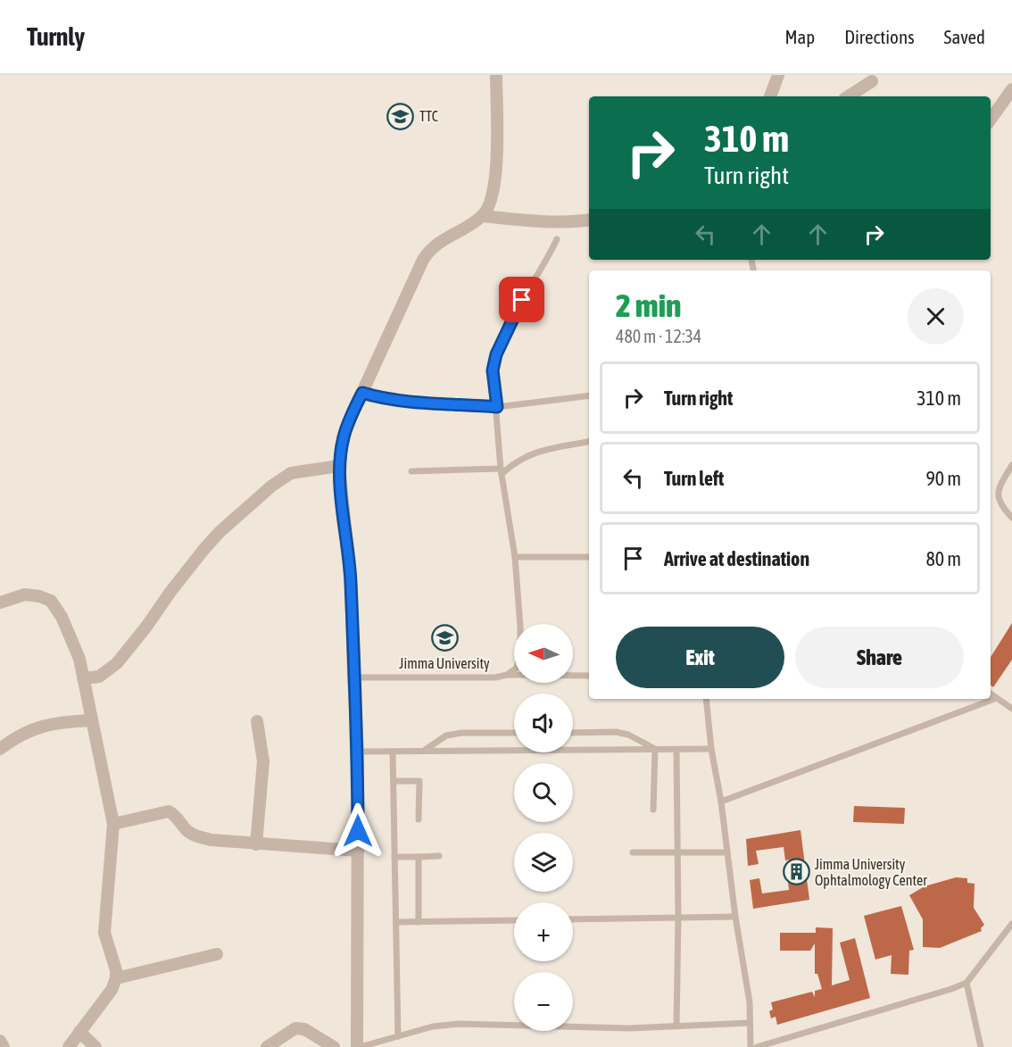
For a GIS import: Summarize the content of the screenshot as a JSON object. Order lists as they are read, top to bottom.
{
  "places": {
    "school or university": ["TTC", "Jimma University"],
    "building": ["Jimma University Ophtalmology Center"]
  },
  "north": "left",
  "page": {
    "header": "Turnly",
    "nav": ["Map", "Directions", "Saved"],
    "turn": ["310 m", "Turn right"],
    "heading": ["2 min", "480 m · 12:34"],
    "list": [
      {
        "name": "Turn right",
        "value": "310 m"
      },
      {
        "name": "Turn left",
        "value": "90 m"
      },
      {
        "name": "Arrive at destination",
        "value": "80 m"
      }
    ],
    "buttons": ["Exit", "Share"],
    "map_buttons": ["+", "−"]
  }
}
